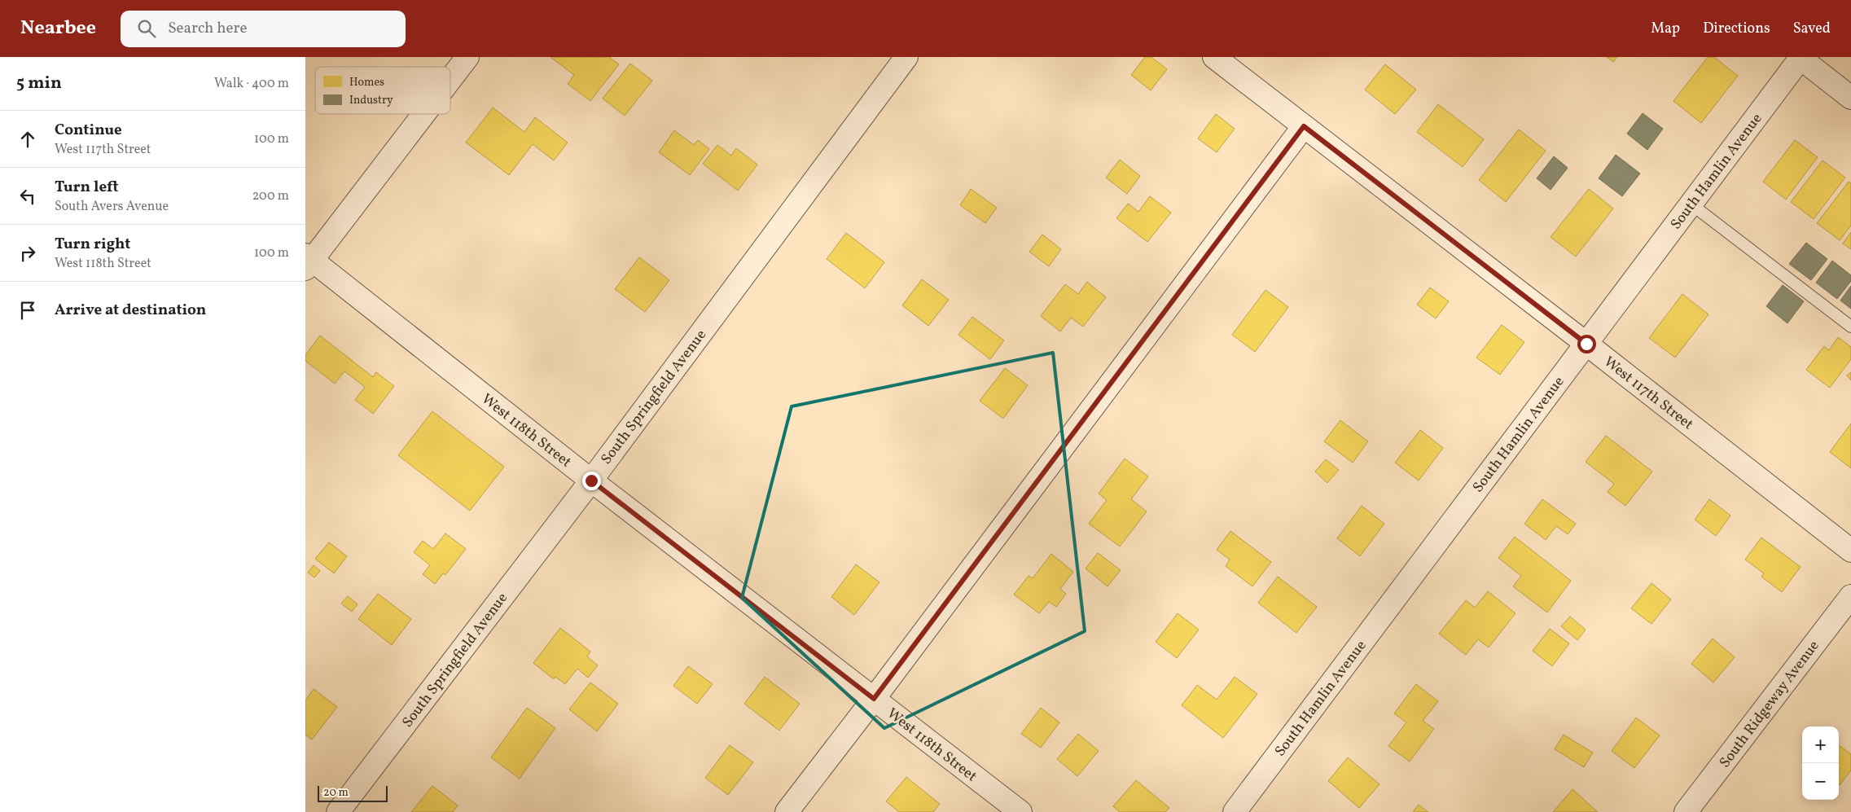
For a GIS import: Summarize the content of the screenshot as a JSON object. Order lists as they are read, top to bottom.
{
  "streets": {
    "street": [
      "South Hamlin Avenue",
      "West 117th Street",
      "South Springfield Avenue",
      "West 118th Street",
      "South Ridgeway Avenue"
    ]
  },
  "crossings": [
    ["South Hamlin Avenue", "West 117th Street"],
    ["South Springfield Avenue", "West 118th Street"]
  ],
  "legend": ["Homes", "Industry"],
  "scale_bar": "20 m",
  "page": {
    "header": "Nearbee",
    "search": "Search here",
    "nav": ["Map", "Directions", "Saved"],
    "heading": ["5 min", "Walk · 400 m"],
    "list": [
      ["Continue", "West 117th Street", "100 m"],
      ["Turn left", "South Avers Avenue", "200 m"],
      ["Turn right", "West 118th Street", "100 m"],
      "Arrive at destination"
    ],
    "map_buttons": ["+", "−"],
    "scale": "20 m"
  }
}
